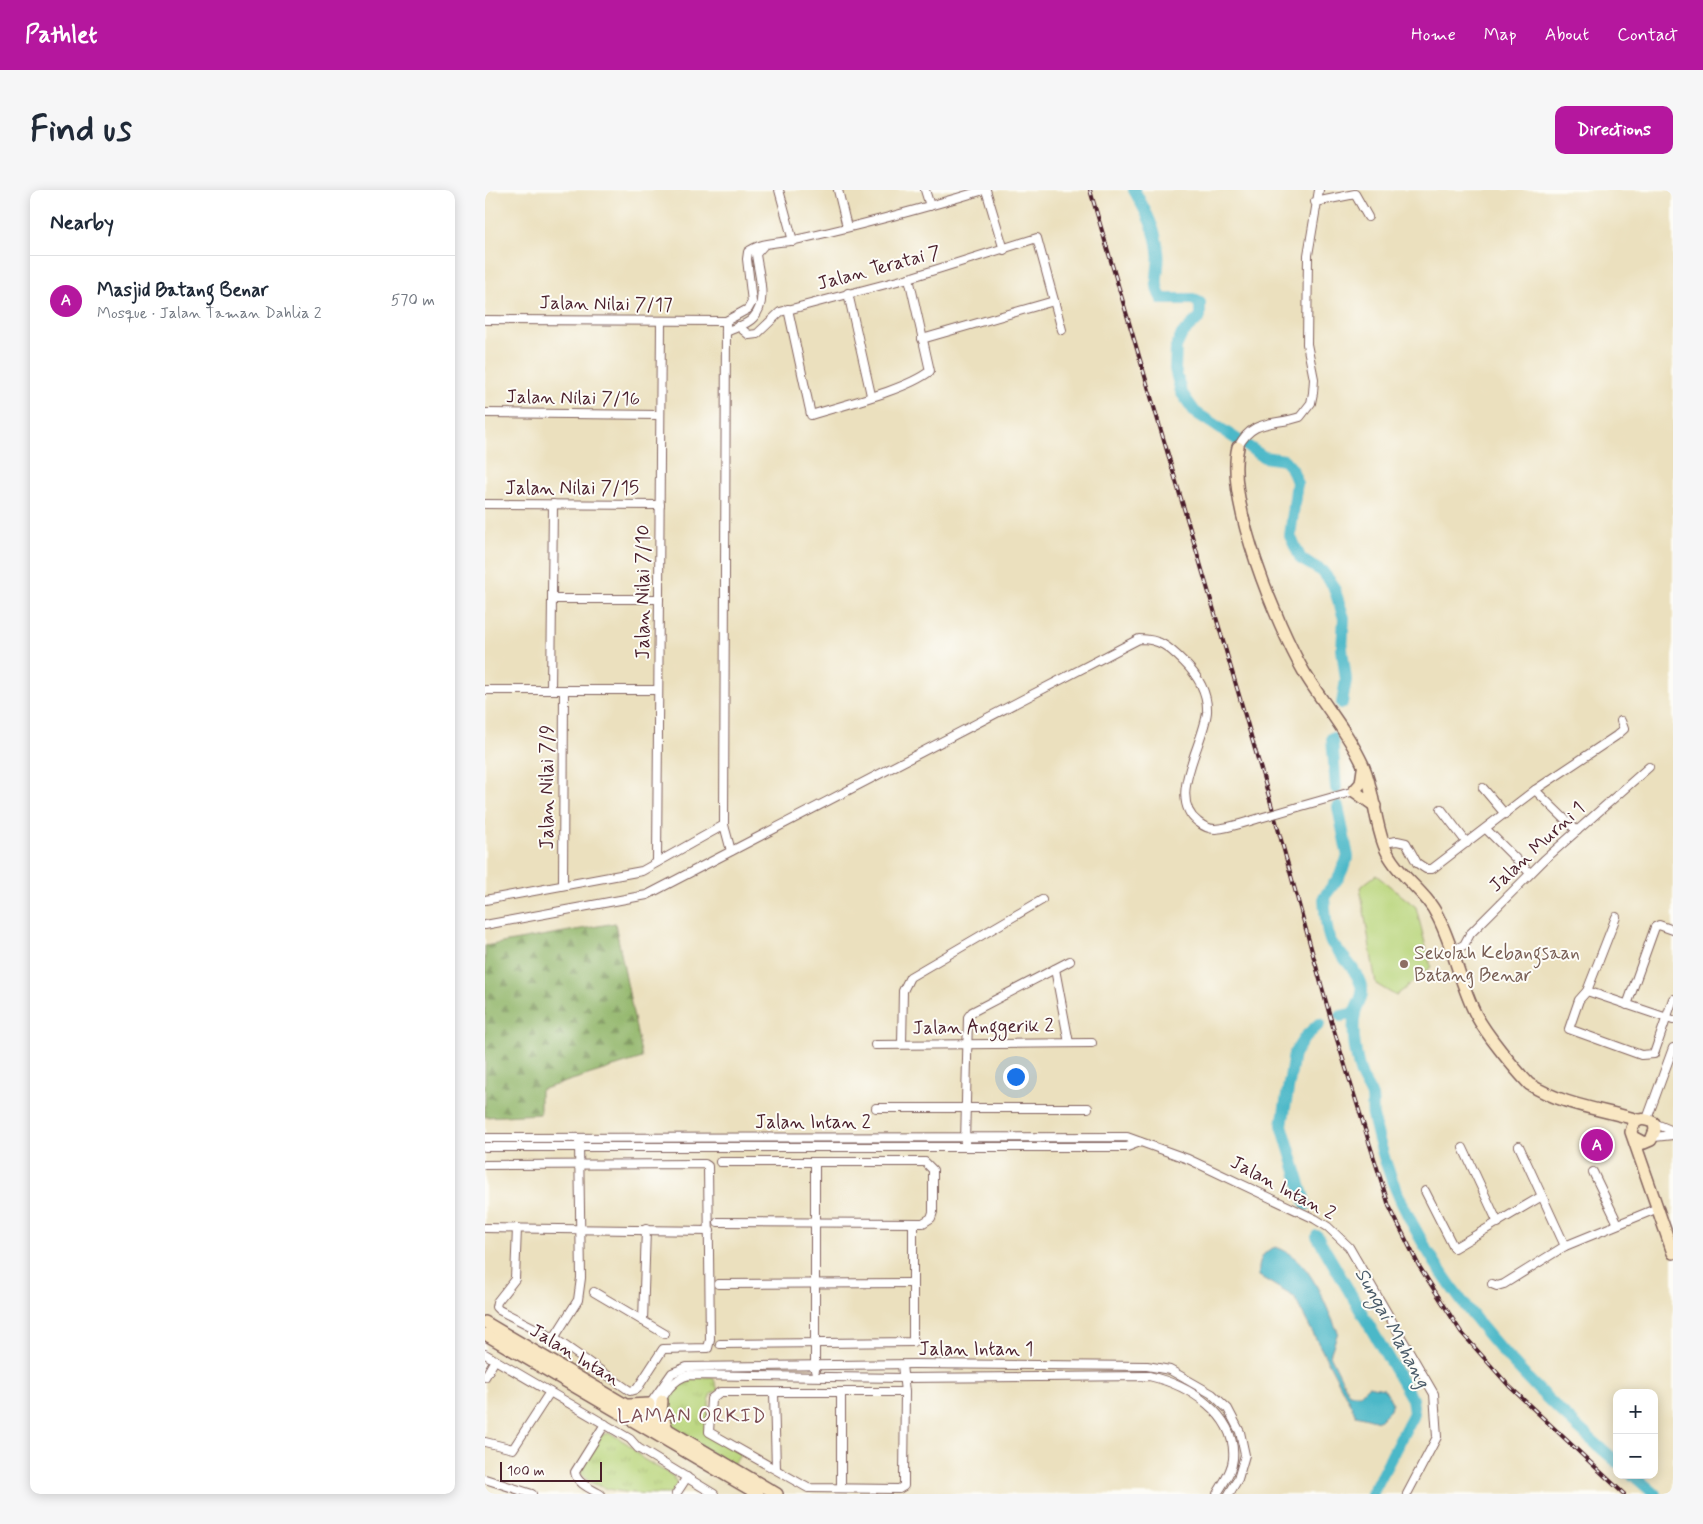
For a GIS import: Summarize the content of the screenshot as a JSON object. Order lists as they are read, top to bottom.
{
  "streets": {
    "street": [
      "Jalan Teratai 7",
      "Jalan Nilai 7/17",
      "Jalan Nilai 7/16",
      "Jalan Nilai 7/15",
      "Jalan Nilai 7/10",
      "Jalan Nilai 7/9",
      "Jalan Murni 1",
      "Jalan Anggerik 2",
      "Jalan Intan 2",
      "Jalan Intan 1",
      "Jalan Intan"
    ]
  },
  "crossings": [
    ["Jalan Nilai 7/17", "Jalan Nilai 7/10"],
    ["Jalan Nilai 7/16", "Jalan Nilai 7/10"],
    ["Jalan Nilai 7/15", "Jalan Nilai 7/10"],
    ["Jalan Intan 1", "Jalan Intan"]
  ],
  "districts": ["LAMAN ORKID"],
  "water": ["Sungai Mahang"],
  "places": ["Sekolah Kebangsaan Batang Benar"],
  "scale_bar": "100 m",
  "page": {
    "header": "Pathlet",
    "nav": [
      "Home",
      "Map",
      "About",
      "Contact"
    ],
    "buttons": "Directions",
    "title": "Find us",
    "heading": "Nearby",
    "list": [
      {
        "mark": "A",
        "name": "Masjid Batang Benar",
        "note": "Mosque · Jalan Taman Dahlia 2",
        "value": "570 m"
      }
    ],
    "pins": "A",
    "map_buttons": ["+", "−"],
    "scale": "100 m"
  }
}
